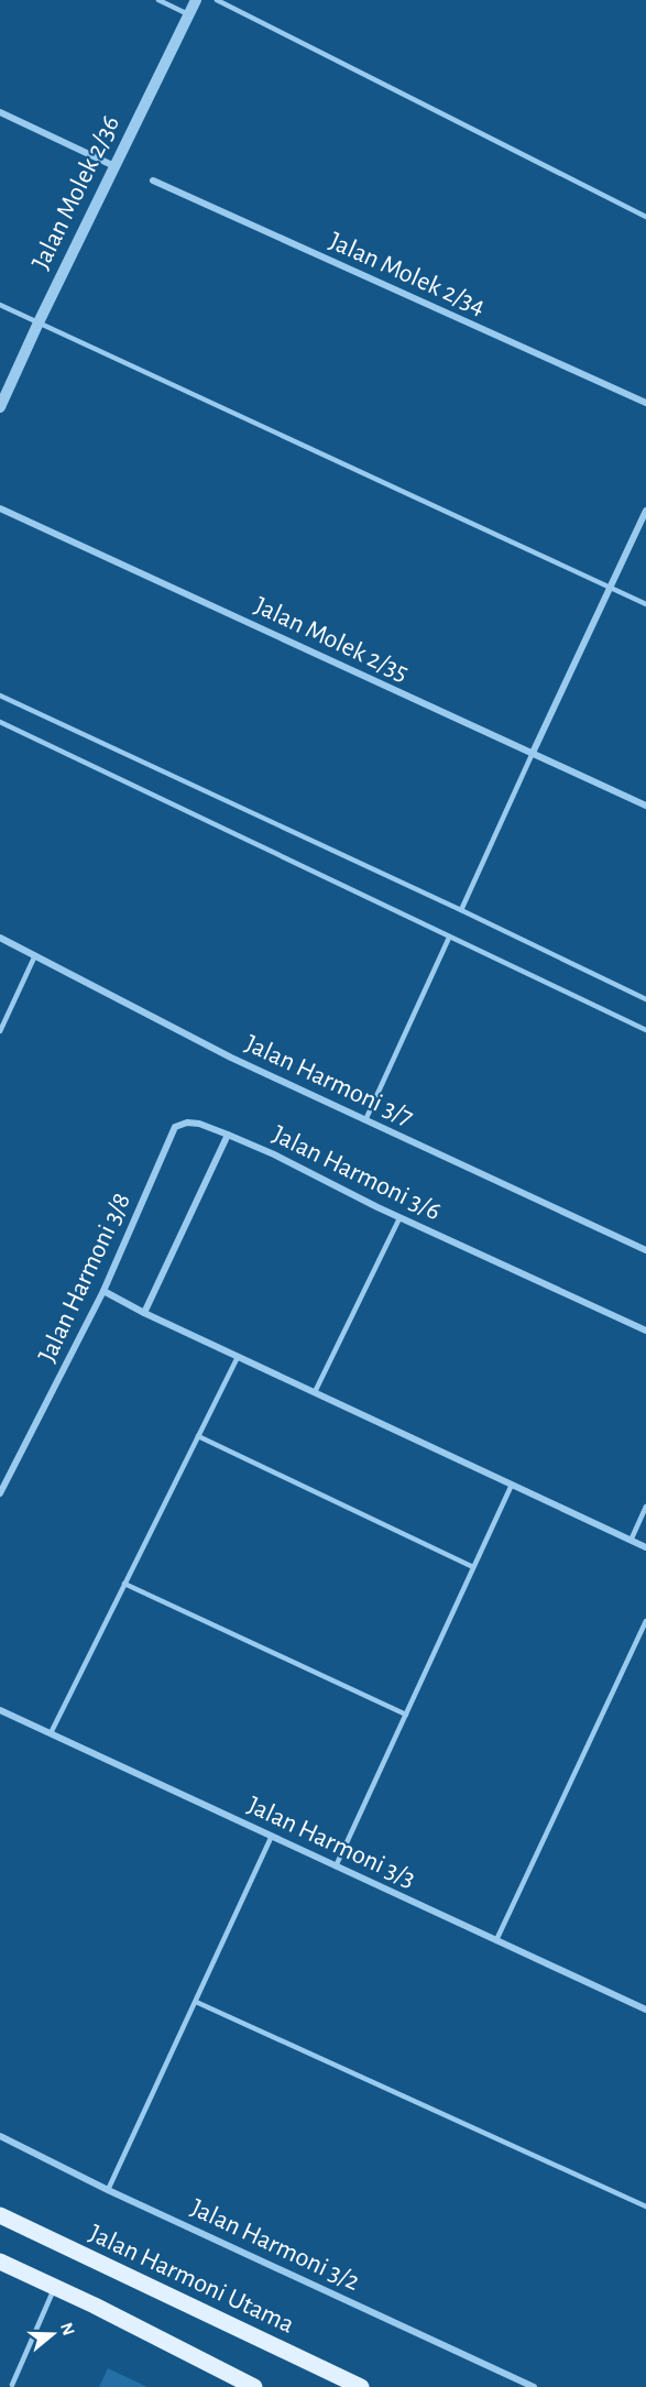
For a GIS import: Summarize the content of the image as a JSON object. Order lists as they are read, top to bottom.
{
  "streets": {
    "main road": ["Jalan Harmoni Utama"],
    "street": [
      "Jalan Molek 2/36",
      "Jalan Molek 2/34",
      "Jalan Molek 2/35",
      "Jalan Harmoni 3/7",
      "Jalan Harmoni 3/6",
      "Jalan Harmoni 3/8",
      "Jalan Harmoni 3/3",
      "Jalan Harmoni 3/2"
    ]
  },
  "crossings": [
    ["Jalan Harmoni 3/6", "Jalan Harmoni 3/8"]
  ],
  "north": "right"
}
